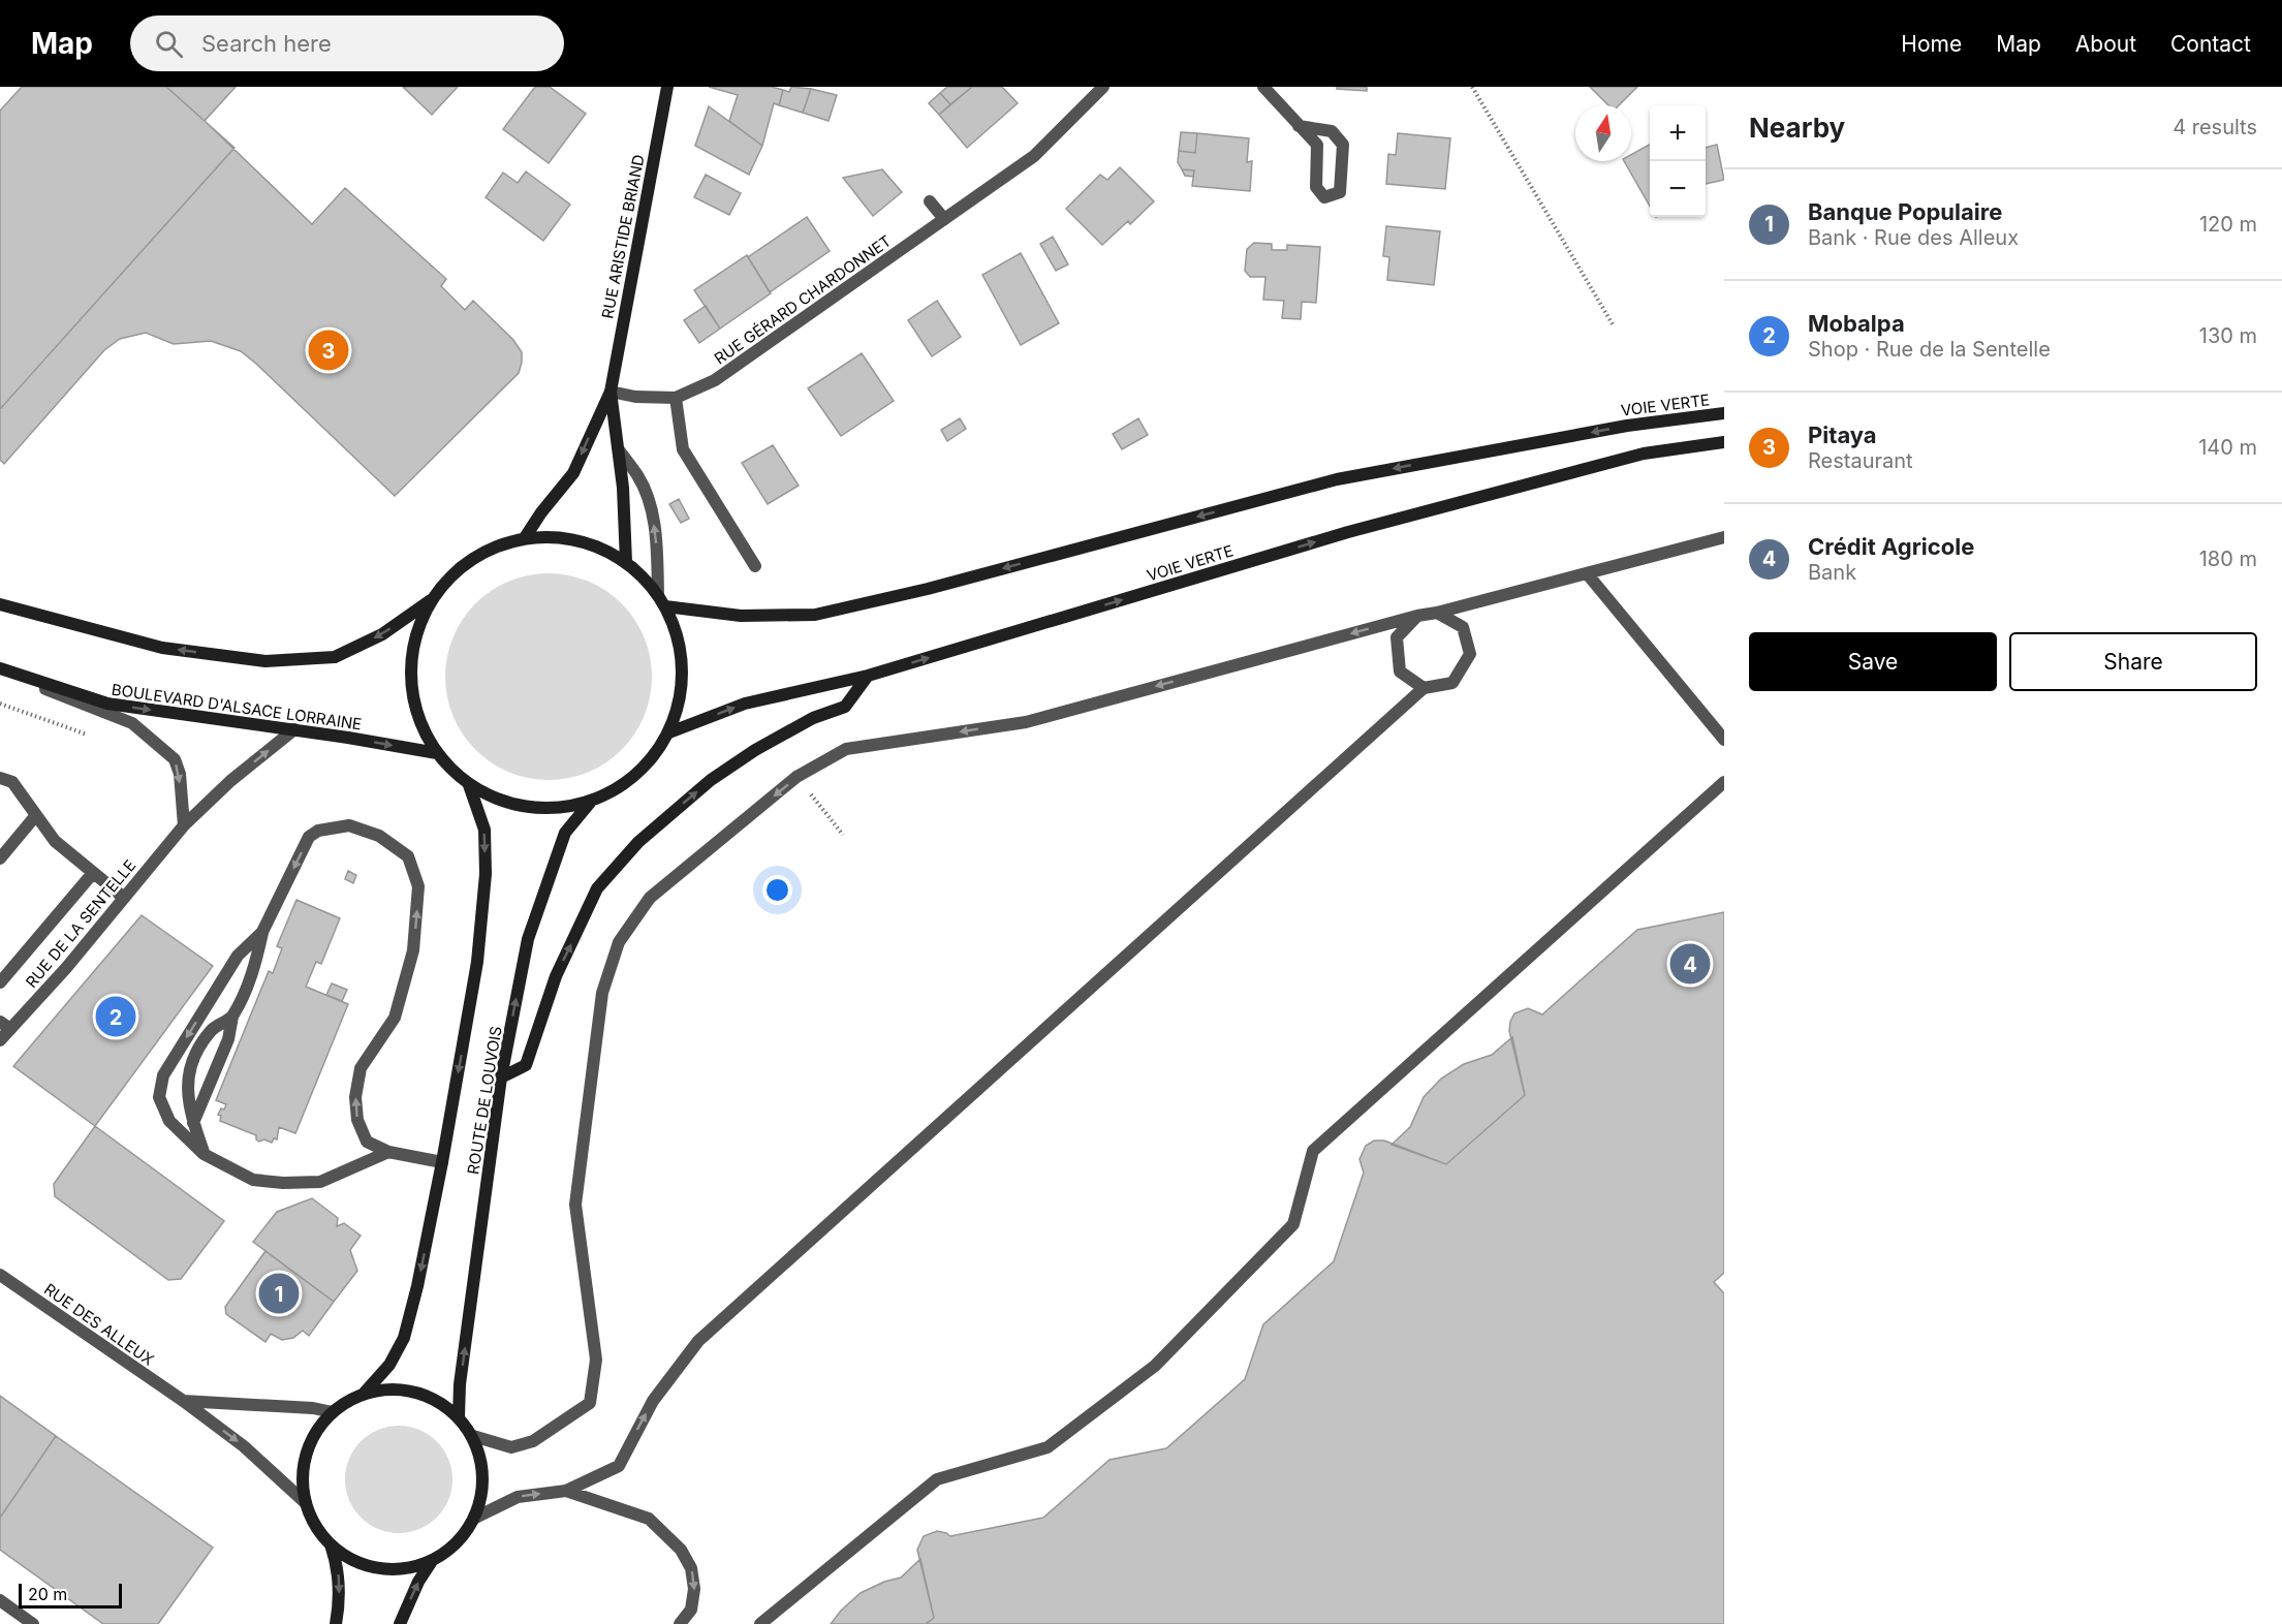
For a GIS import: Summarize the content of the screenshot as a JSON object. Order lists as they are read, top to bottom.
{
  "streets": {
    "main road": [
      "RUE ARISTIDE BRIAND",
      "VOIE VERTE",
      "BOULEVARD D'ALSACE LORRAINE",
      "ROUTE DE LOUVOIS"
    ],
    "street": ["RUE GÉRARD CHARDONNET", "RUE DE LA SENTELLE", "RUE DES ALLEUX"]
  },
  "crossings": [
    ["RUE ARISTIDE BRIAND", "RUE GÉRARD CHARDONNET"],
    ["BOULEVARD D'ALSACE LORRAINE", "RUE DE LA SENTELLE"],
    ["ROUTE DE LOUVOIS", "RUE DES ALLEUX"]
  ],
  "one_way": ["RUE DES ALLEUX"],
  "scale_bar": "20 m",
  "north": "top",
  "page": {
    "header": "Map",
    "search": "Search here",
    "nav": [
      "Home",
      "Map",
      "About",
      "Contact"
    ],
    "heading": ["Nearby", "4 results"],
    "map_buttons": ["+", "−"],
    "list": [
      {
        "mark": "1",
        "name": "Banque Populaire",
        "note": "Bank · Rue des Alleux",
        "value": "120 m"
      },
      {
        "mark": "2",
        "name": "Mobalpa",
        "note": "Shop · Rue de la Sentelle",
        "value": "130 m"
      },
      {
        "mark": "3",
        "name": "Pitaya",
        "note": "Restaurant",
        "value": "140 m"
      },
      {
        "mark": "4",
        "name": "Crédit Agricole",
        "note": "Bank",
        "value": "180 m"
      }
    ],
    "pins": [
      "3",
      "4",
      "2",
      "1"
    ],
    "buttons": ["Save", "Share"],
    "scale": "20 m"
  }
}
